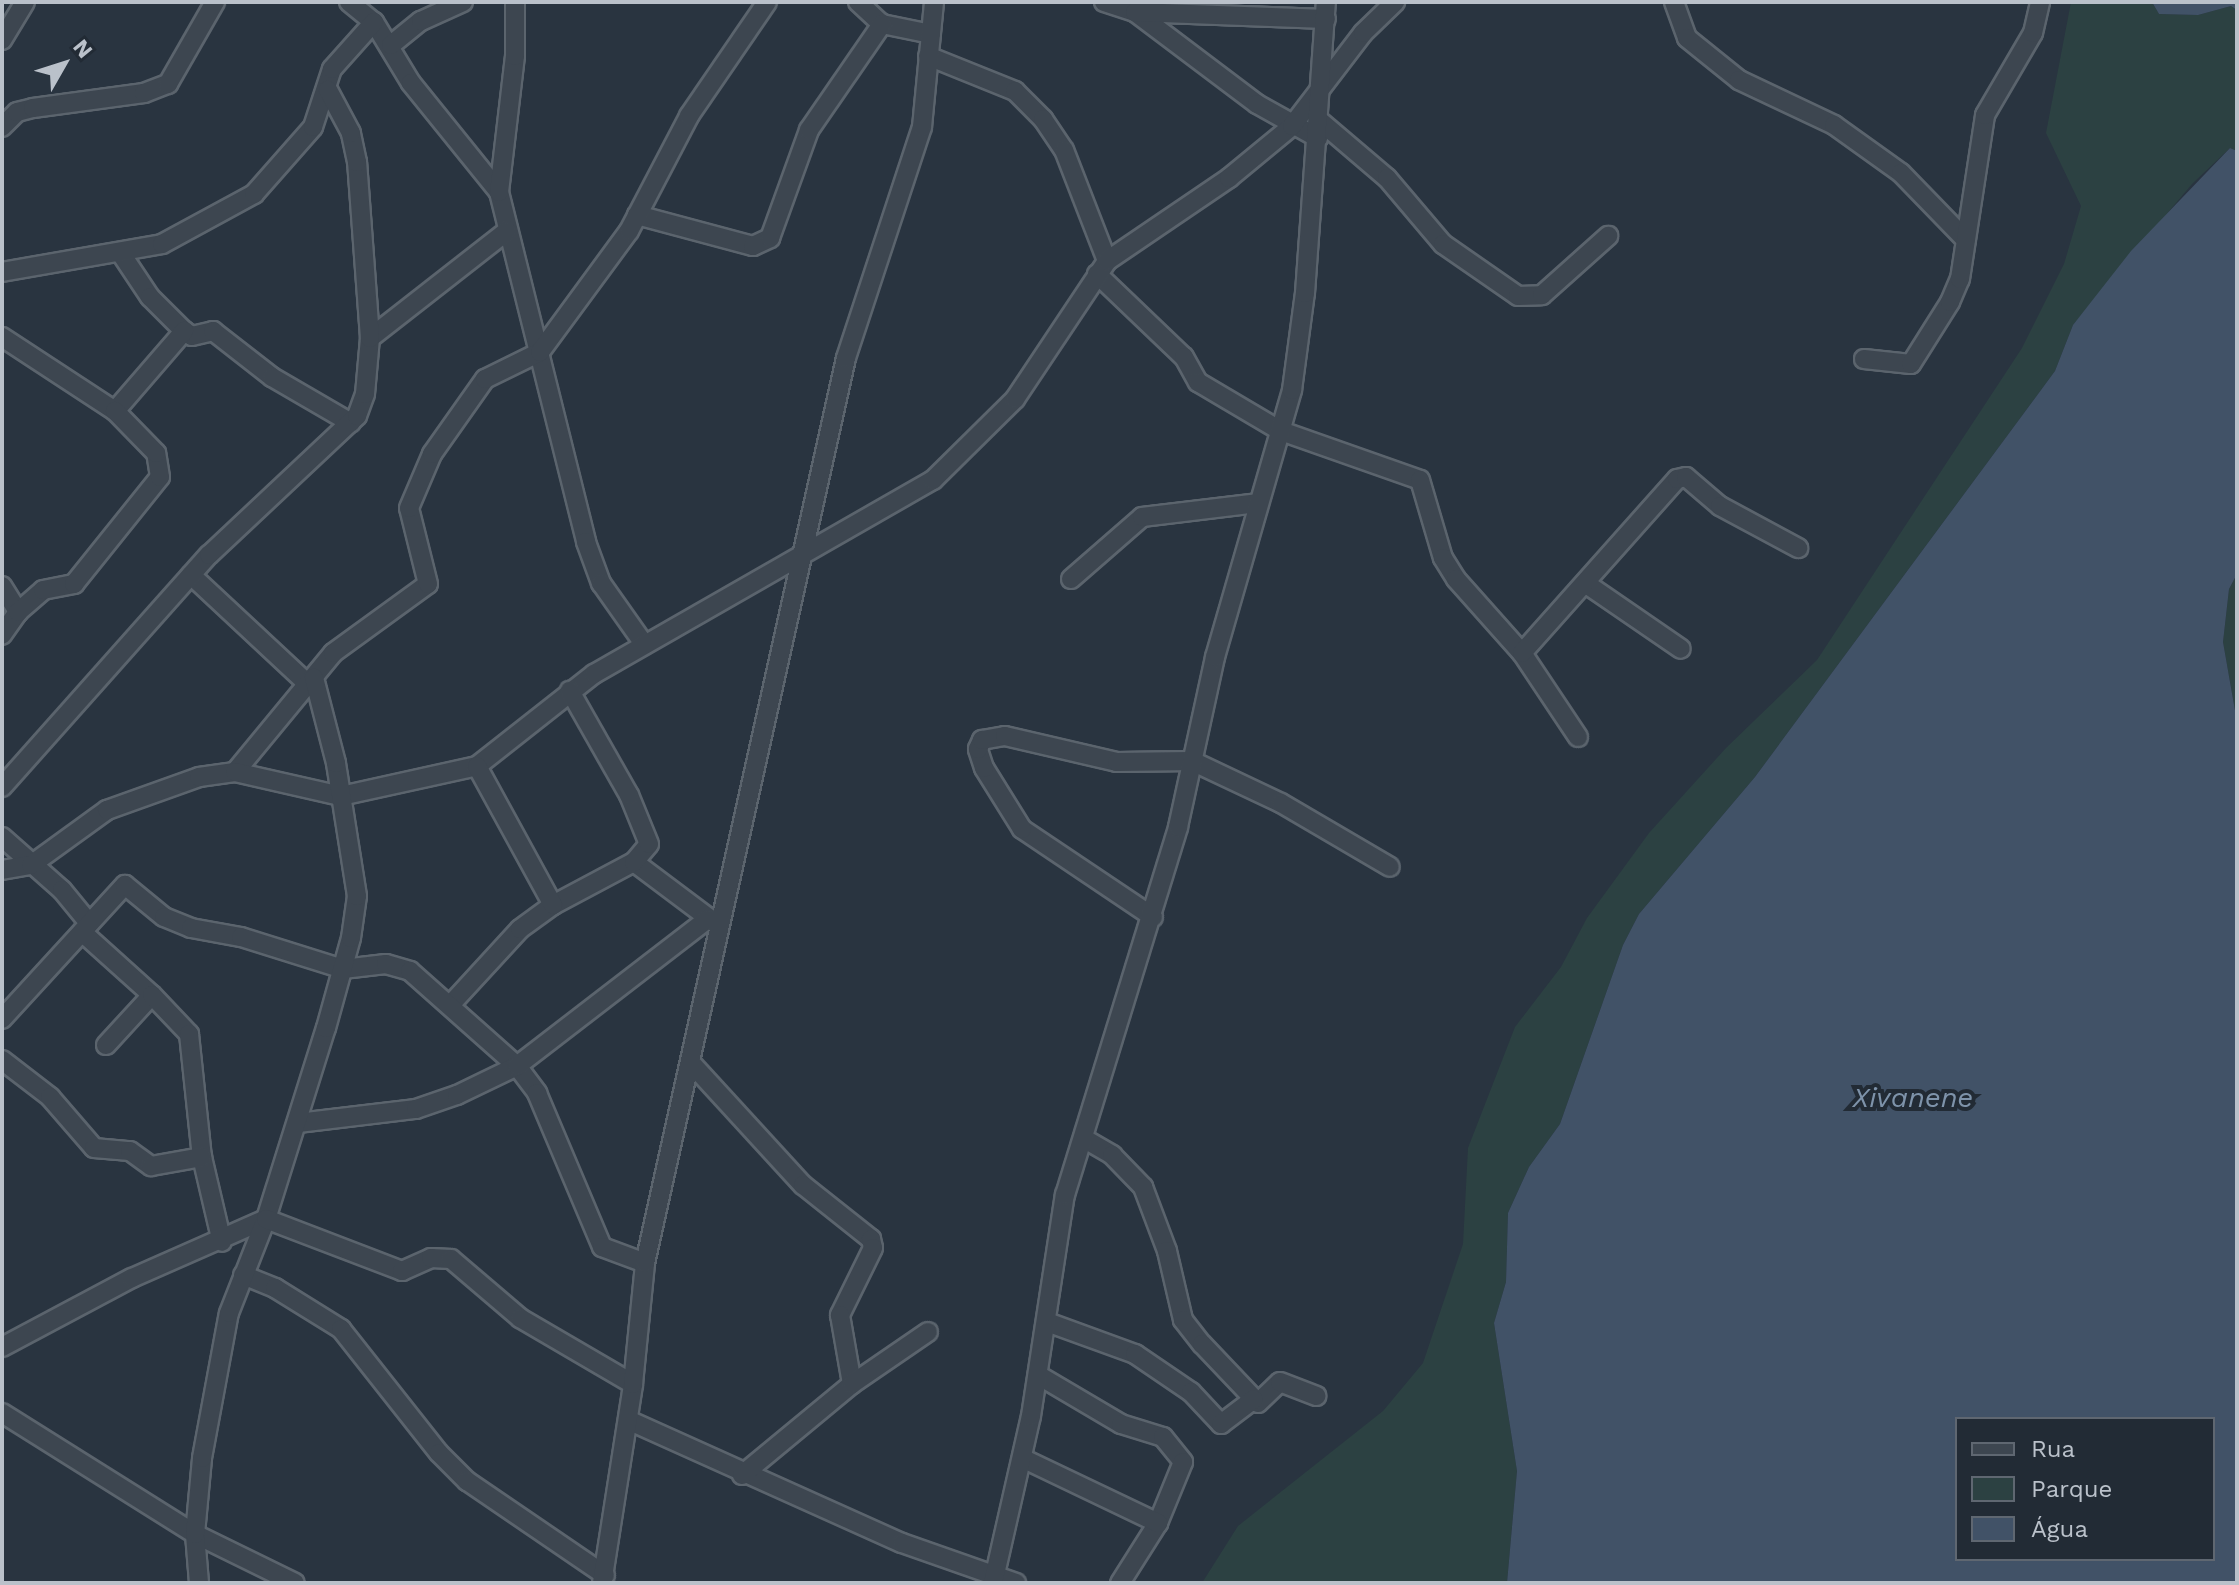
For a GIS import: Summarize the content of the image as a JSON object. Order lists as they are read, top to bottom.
{
  "water": ["Xivanene"],
  "legend": ["Rua", "Parque", "Água"],
  "north": "top right"
}
